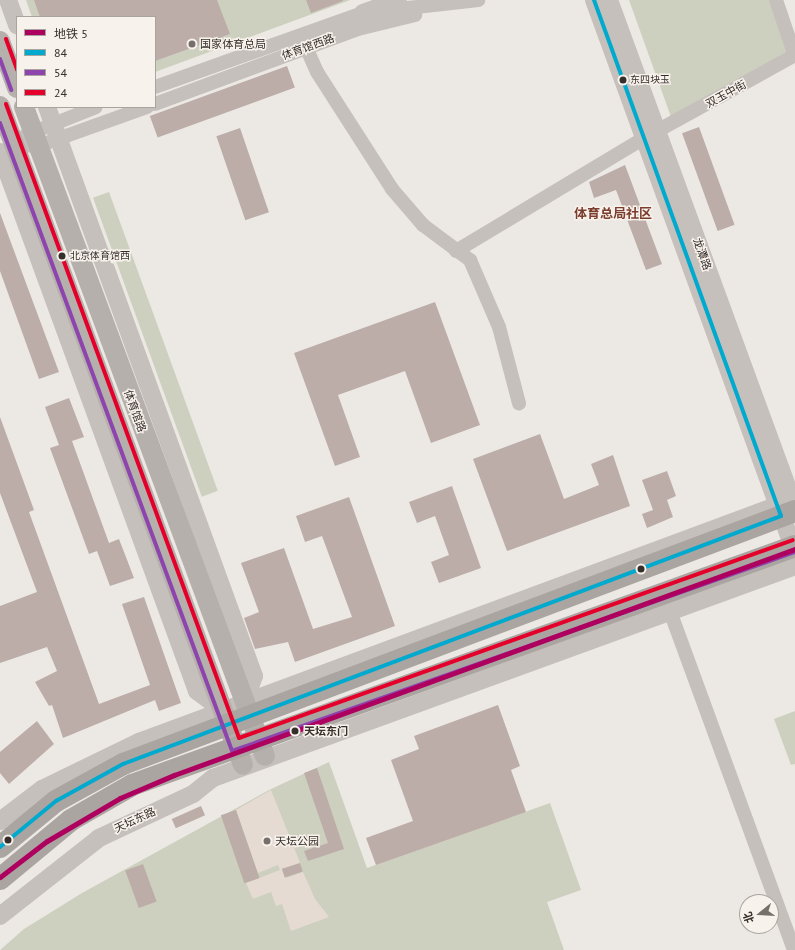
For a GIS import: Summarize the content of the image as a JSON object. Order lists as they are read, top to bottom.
{
  "streets": {
    "main road": ["体育馆路", "天坛东路"],
    "street": ["体育馆西路", "双玉中街", "龙潭路"]
  },
  "crossings": [
    ["双玉中街", "龙潭路"],
    ["龙潭路", "天坛东路"],
    ["体育馆路", "天坛东路"]
  ],
  "districts": ["体育总局社区"],
  "places": [
    "国家体育总局",
    "东四块玉",
    "北京体育馆西",
    "天坛东门",
    "天坛公园"
  ],
  "lines": [
    "transit line 84",
    "transit line 24",
    "transit line 54",
    "metro line 5"
  ],
  "legend": [
    "地铁 5",
    "84",
    "54",
    "24"
  ],
  "north": "left"
}
